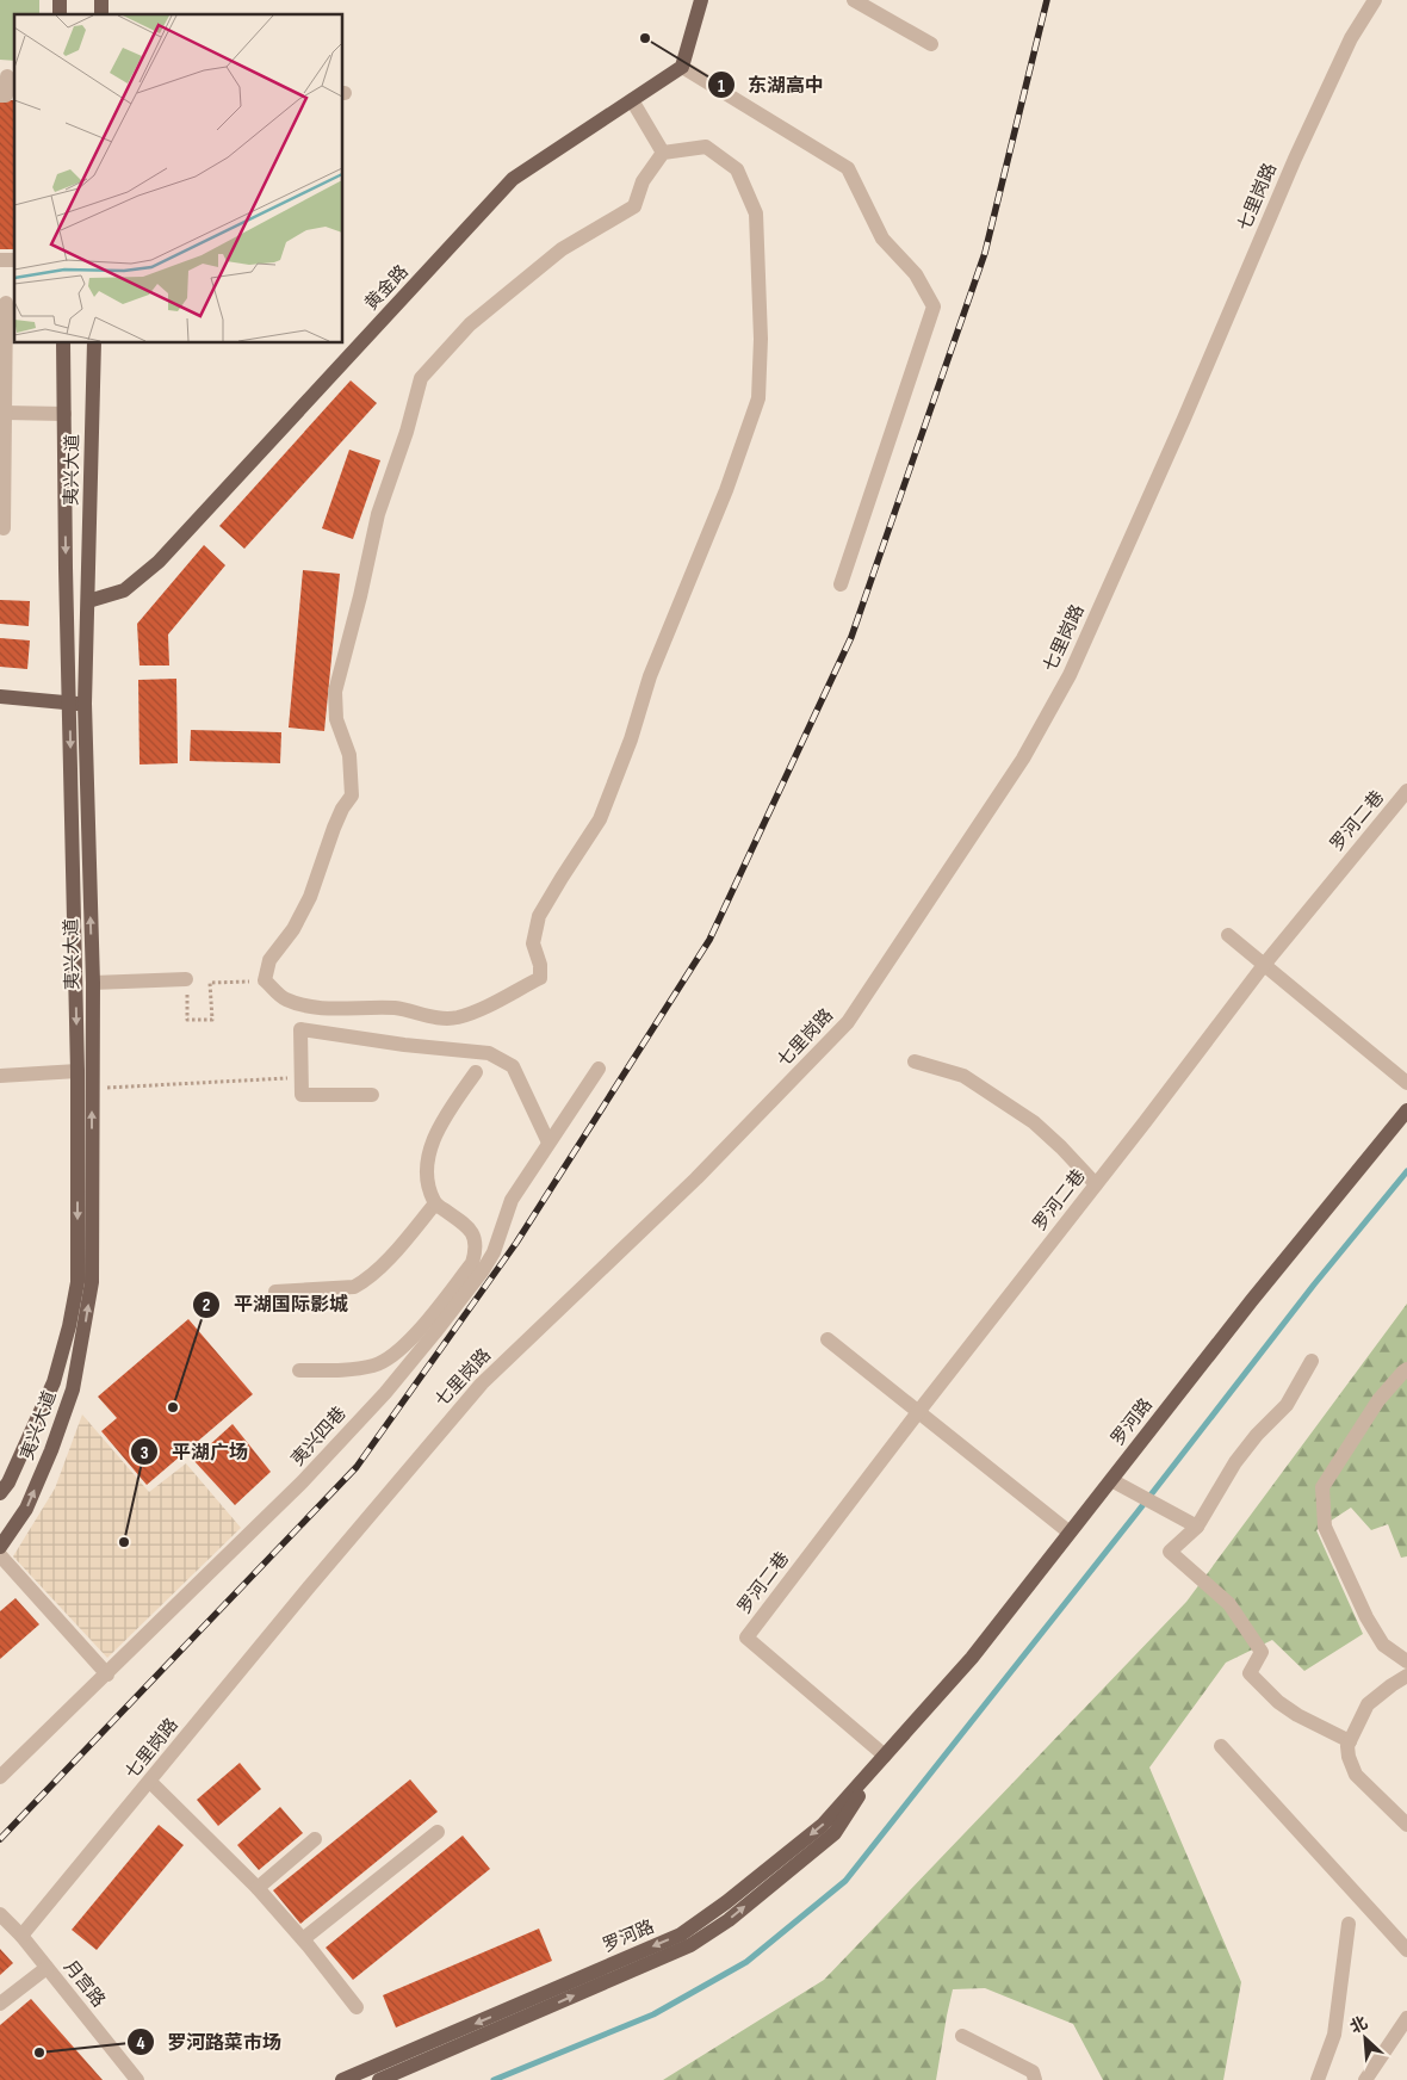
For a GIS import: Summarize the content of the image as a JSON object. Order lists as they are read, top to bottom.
{
  "streets": {
    "main road": ["黄金路", "夷兴大道", "罗河路"],
    "street": [
      "七里岗路",
      "罗河二巷",
      "夷兴四巷",
      "月宫路"
    ]
  },
  "crossings": [
    ["七里岗路", "月宫路"],
    ["黄金路", "夷兴大道"],
    ["罗河二巷", "罗河路"]
  ],
  "places": [
    "东湖高中",
    "平湖国际影城",
    "平湖广场",
    "罗河路菜市场"
  ],
  "north": "top left"
}
